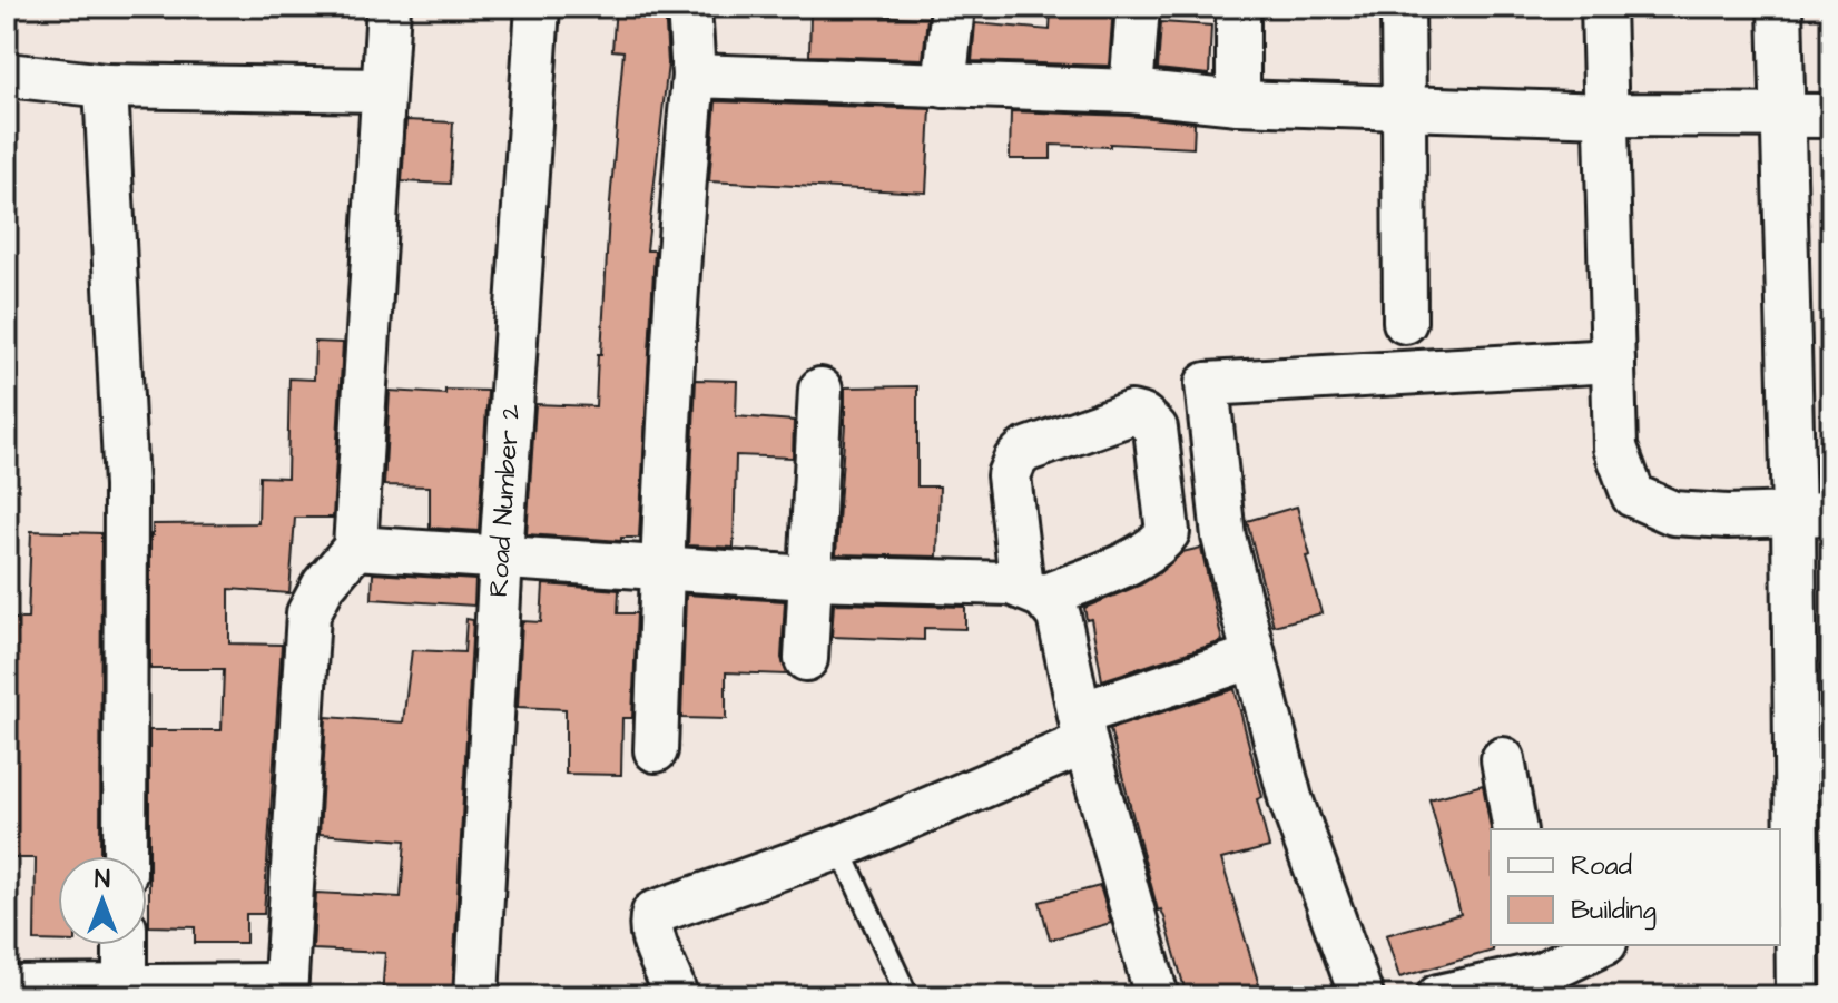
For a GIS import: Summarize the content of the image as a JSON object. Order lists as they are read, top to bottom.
{
  "streets": {
    "street": ["Road Number 2"]
  },
  "legend": ["Road", "Building"],
  "north": "top"
}
